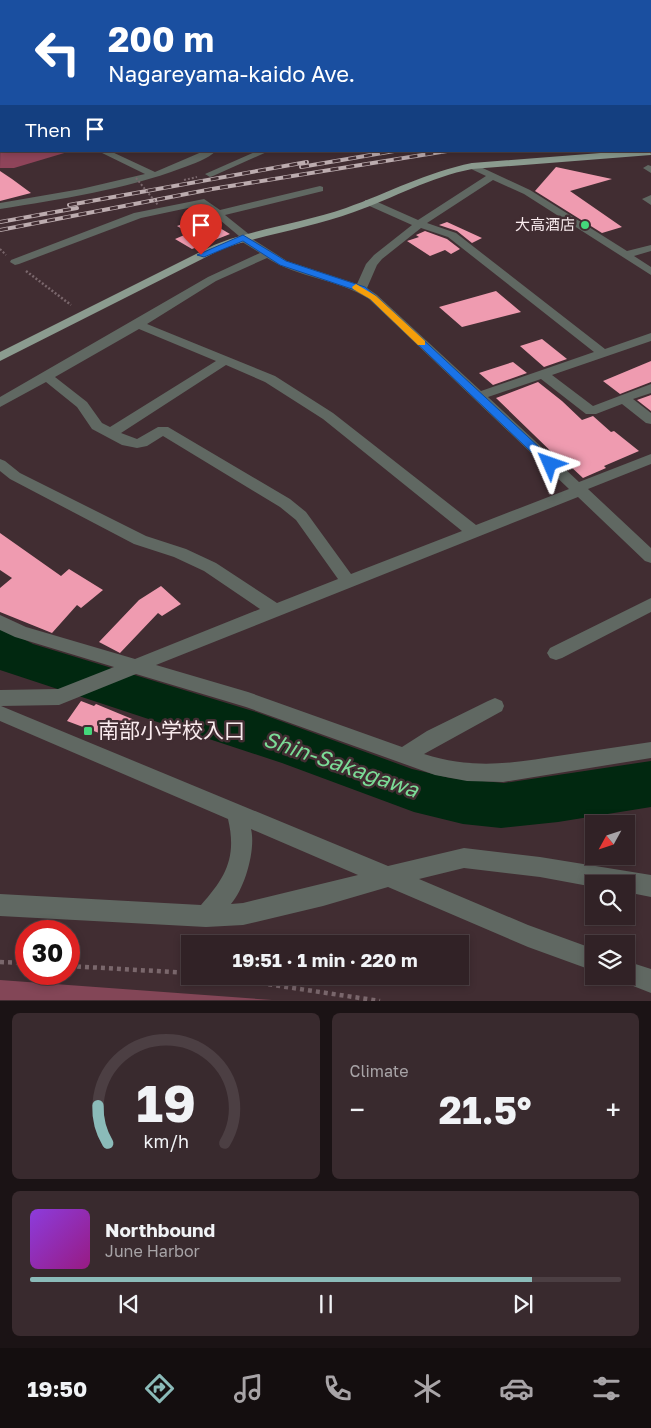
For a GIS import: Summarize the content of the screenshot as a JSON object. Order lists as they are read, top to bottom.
{
  "water": ["Shin-Sakagawa"],
  "places": {
    "other": ["大高酒店"],
    "transit": ["南部小学校入口"]
  },
  "north": "bottom left",
  "page": {
    "turn": ["200 m", "Nagareyama-kaido Ave."],
    "then": "Then",
    "limit": "30",
    "trip": "19:51 · 1 min · 220 m",
    "tile": "Climate",
    "heat": ["−", "21.5°", "+"],
    "song": ["Northbound", "June Harbor"],
    "tabs": "19:50",
    "gauge": ["19", "km/h"]
  }
}
